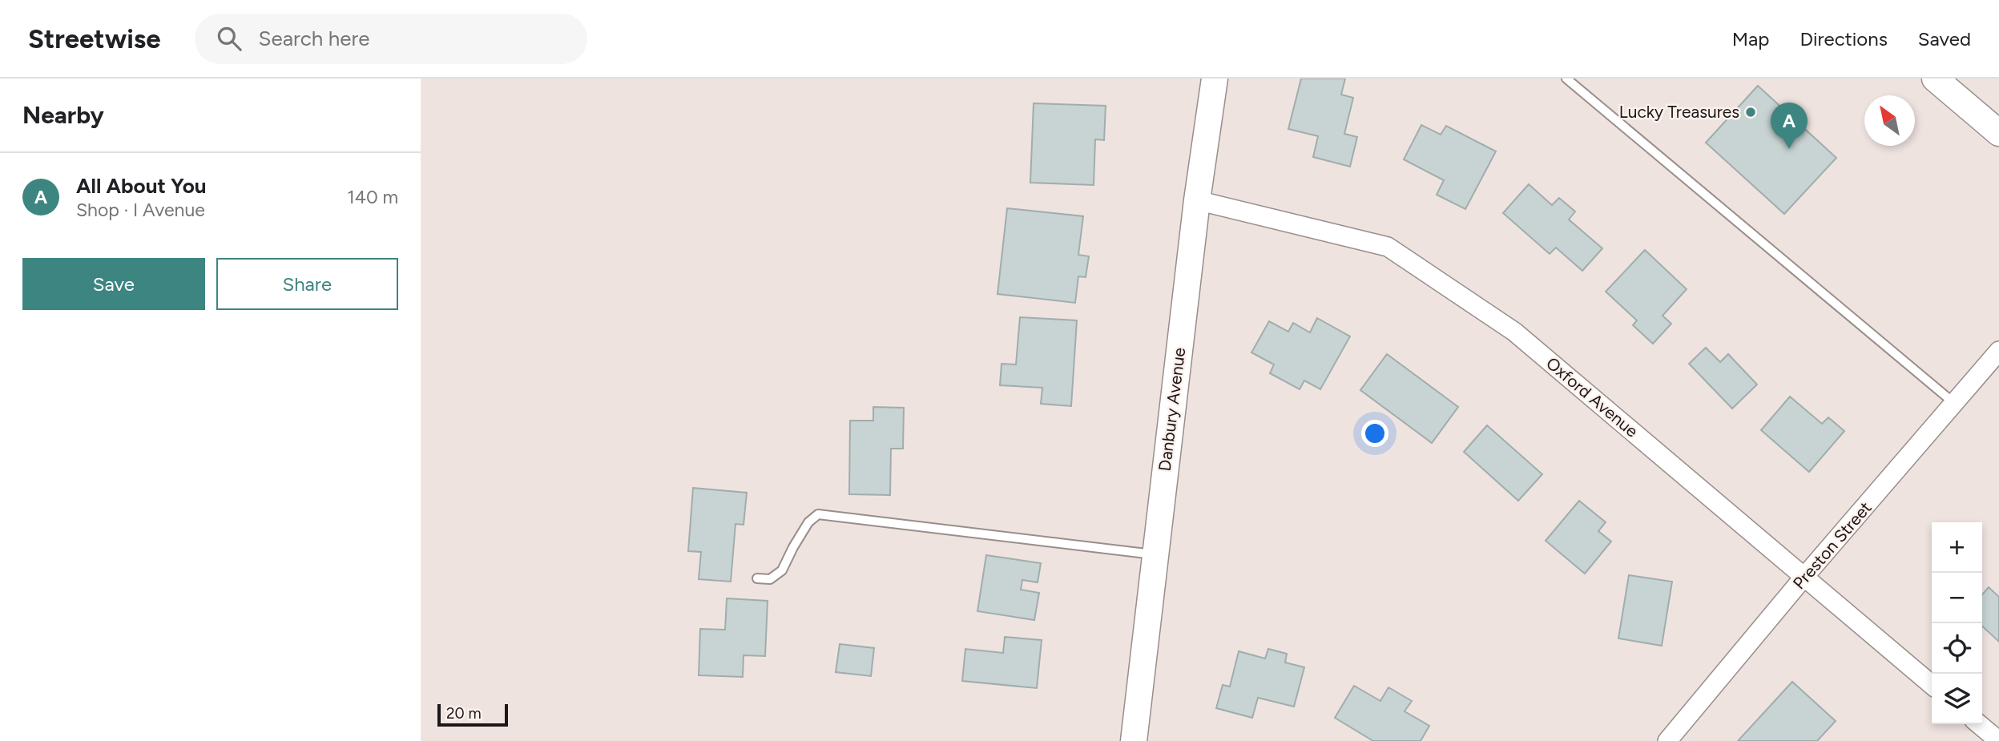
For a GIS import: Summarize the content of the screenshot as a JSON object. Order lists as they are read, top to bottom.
{
  "streets": {
    "street": ["Oxford Avenue", "Danbury Avenue", "Preston Street"]
  },
  "crossings": [
    ["Oxford Avenue", "Danbury Avenue"],
    ["Oxford Avenue", "Preston Street"]
  ],
  "places": ["Lucky Treasures"],
  "scale_bar": "20 m",
  "north": "top left",
  "page": {
    "header": "Streetwise",
    "search": "Search here",
    "nav": ["Map", "Directions", "Saved"],
    "heading": "Nearby",
    "pins": "A",
    "list": [
      {
        "mark": "A",
        "name": "All About You",
        "note": "Shop · I Avenue",
        "value": "140 m"
      }
    ],
    "buttons": ["Save", "Share"],
    "map_buttons": ["+", "−"],
    "scale": "20 m"
  }
}
